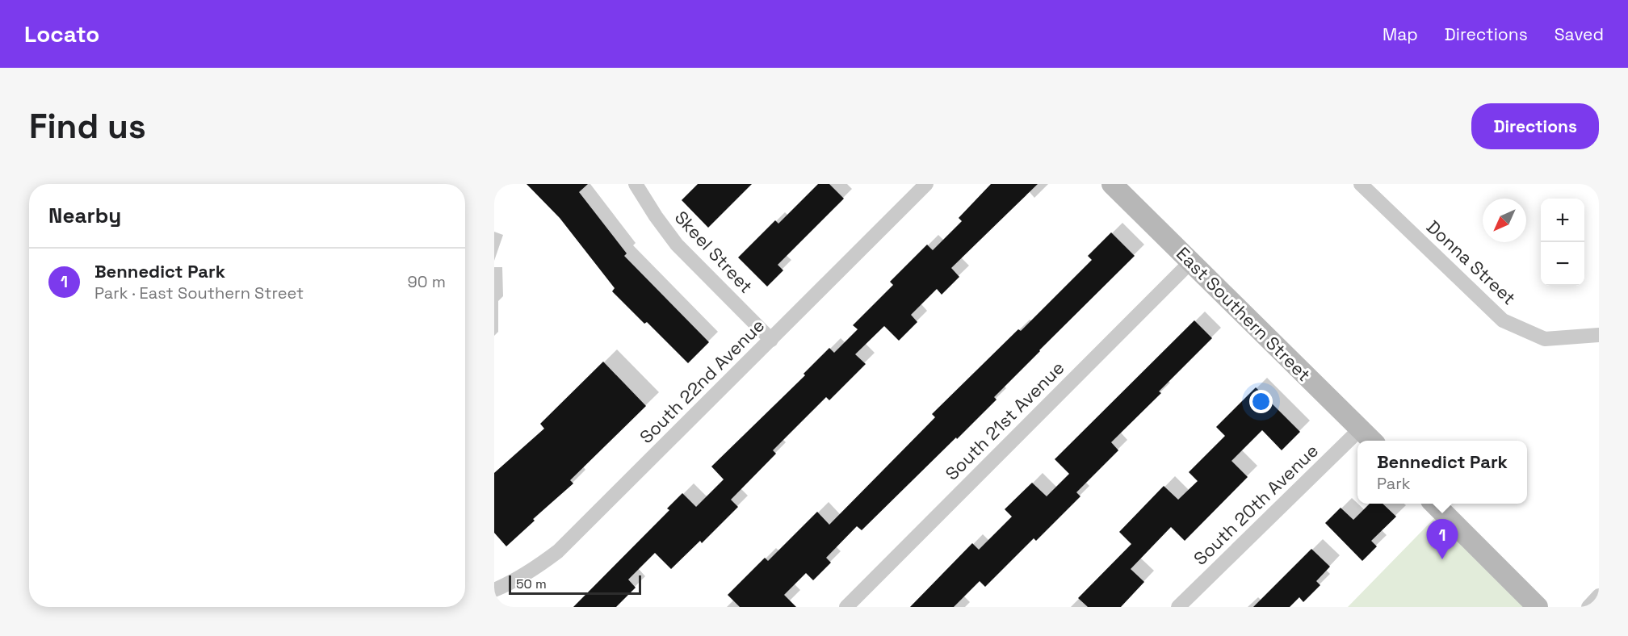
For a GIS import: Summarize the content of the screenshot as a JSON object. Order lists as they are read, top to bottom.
{
  "streets": {
    "street": [
      "Skeel Street",
      "Donna Street",
      "East Southern Street",
      "South 22nd Avenue",
      "South 21st Avenue",
      "South 20th Avenue"
    ]
  },
  "crossings": [
    ["Skeel Street", "South 22nd Avenue"],
    ["East Southern Street", "South 21st Avenue"],
    ["East Southern Street", "South 20th Avenue"]
  ],
  "scale_bar": "50 m",
  "north": "bottom left",
  "page": {
    "header": "Locato",
    "nav": ["Map", "Directions", "Saved"],
    "buttons": "Directions",
    "title": "Find us",
    "heading": "Nearby",
    "map_buttons": ["+", "−"],
    "list": [
      {
        "mark": "1",
        "name": "Bennedict Park",
        "note": "Park · East Southern Street",
        "value": "90 m"
      }
    ],
    "popup": ["Bennedict Park", "Park"],
    "pins": "1",
    "scale": "50 m"
  }
}
